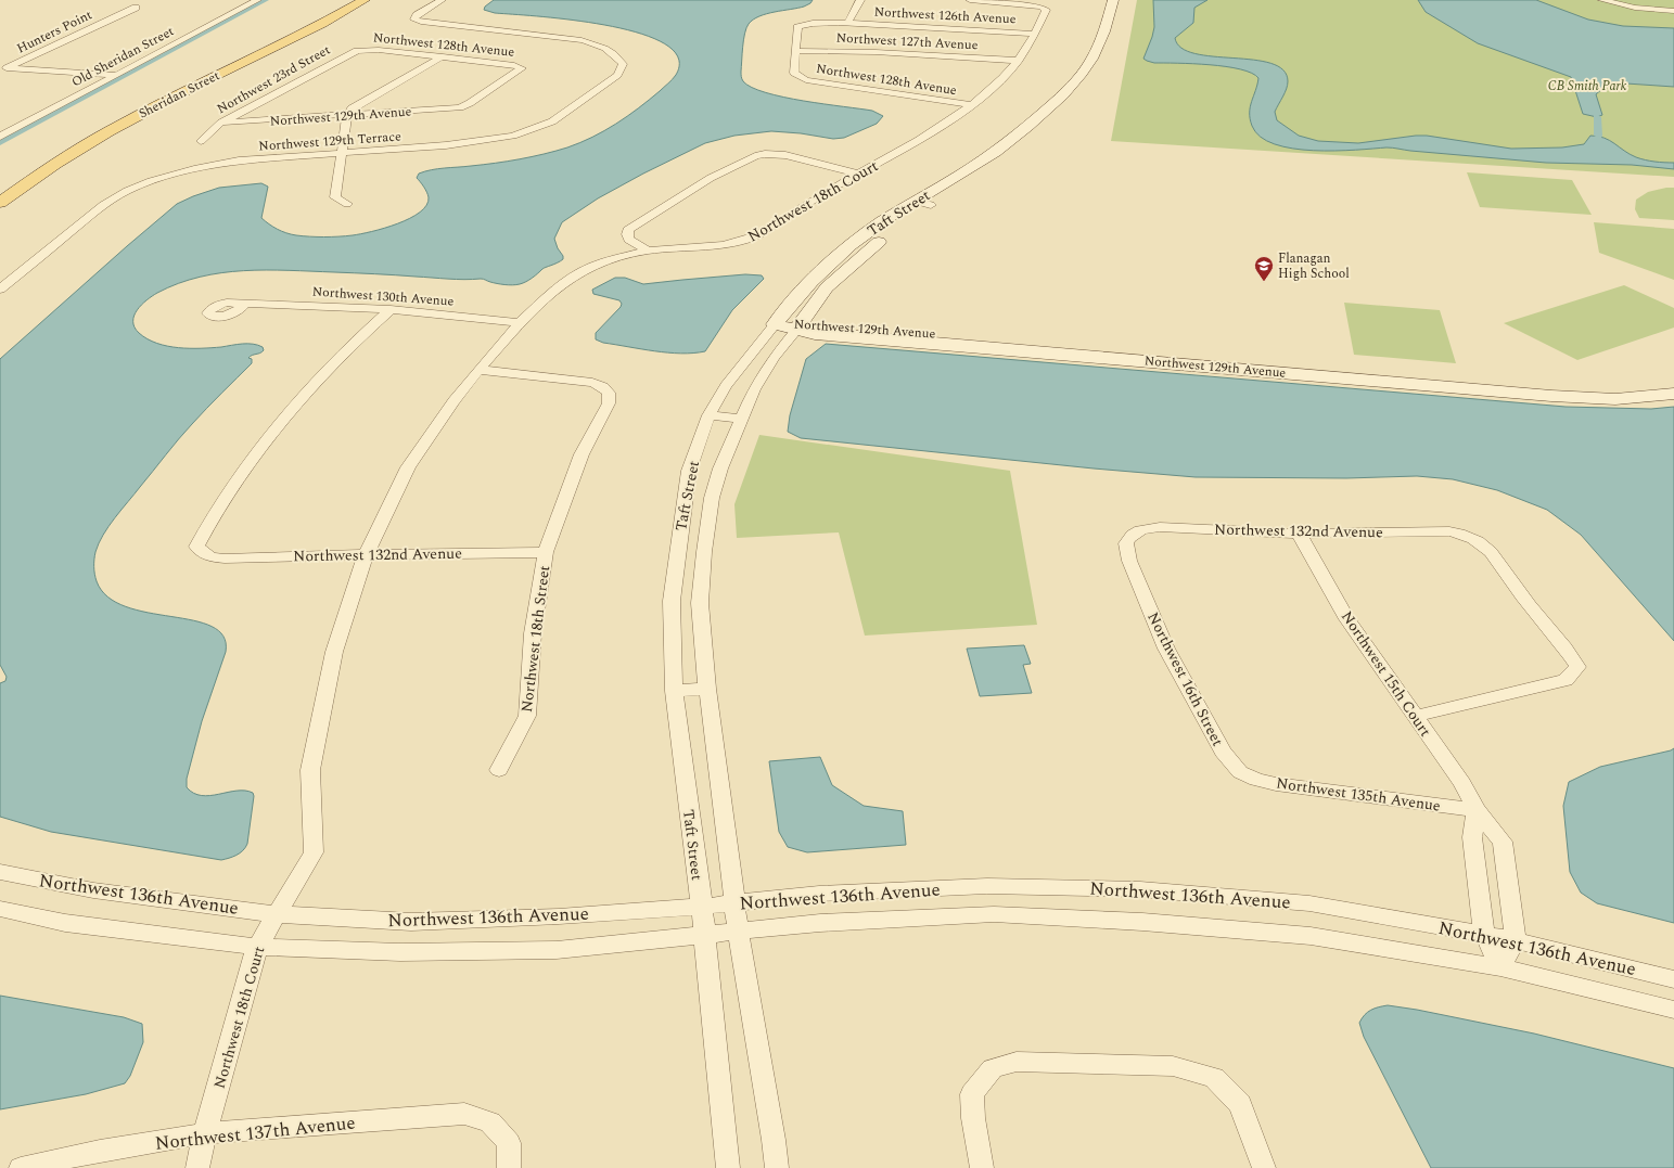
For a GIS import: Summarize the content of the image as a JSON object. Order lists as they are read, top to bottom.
{
  "streets": {
    "main road": ["Sheridan Street"],
    "street": [
      "Northwest 126th Avenue",
      "Hunters Point",
      "Northwest 127th Avenue",
      "Northwest 128th Avenue",
      "Old Sheridan Street",
      "Northwest 23rd Street",
      "Northwest 129th Avenue",
      "Northwest 129th Terrace",
      "Northwest 18th Court",
      "Taft Street",
      "Northwest 130th Avenue",
      "Northwest 132nd Avenue",
      "Northwest 18th Street",
      "Northwest 15th Court",
      "Northwest 16th Street",
      "Northwest 135th Avenue",
      "Northwest 136th Avenue",
      "Northwest 137th Avenue"
    ]
  },
  "crossings": [
    ["Northwest 126th Avenue", "Northwest 127th Avenue"],
    ["Northwest 126th Avenue", "Northwest 128th Avenue"],
    ["Northwest 126th Avenue", "Northwest 18th Court"],
    ["Northwest 127th Avenue", "Northwest 128th Avenue"],
    ["Northwest 127th Avenue", "Northwest 18th Court"],
    ["Northwest 128th Avenue", "Northwest 23rd Street"],
    ["Northwest 128th Avenue", "Northwest 129th Avenue"],
    ["Northwest 128th Avenue", "Northwest 18th Court"],
    ["Northwest 23rd Street", "Northwest 129th Avenue"],
    ["Northwest 129th Avenue", "Taft Street"],
    ["Northwest 18th Court", "Northwest 130th Avenue"],
    ["Northwest 18th Court", "Northwest 132nd Avenue"],
    ["Northwest 18th Court", "Northwest 18th Street"],
    ["Northwest 18th Court", "Northwest 136th Avenue"],
    ["Northwest 18th Court", "Northwest 137th Avenue"],
    ["Taft Street", "Northwest 136th Avenue"],
    ["Northwest 130th Avenue", "Northwest 132nd Avenue"],
    ["Northwest 132nd Avenue", "Northwest 18th Street"],
    ["Northwest 132nd Avenue", "Northwest 15th Court"],
    ["Northwest 132nd Avenue", "Northwest 16th Street"],
    ["Northwest 15th Court", "Northwest 135th Avenue"],
    ["Northwest 15th Court", "Northwest 136th Avenue"],
    ["Northwest 16th Street", "Northwest 135th Avenue"]
  ],
  "parks": ["CB Smith Park"],
  "places": {
    "school or university": ["Flanagan High School"]
  }
}
